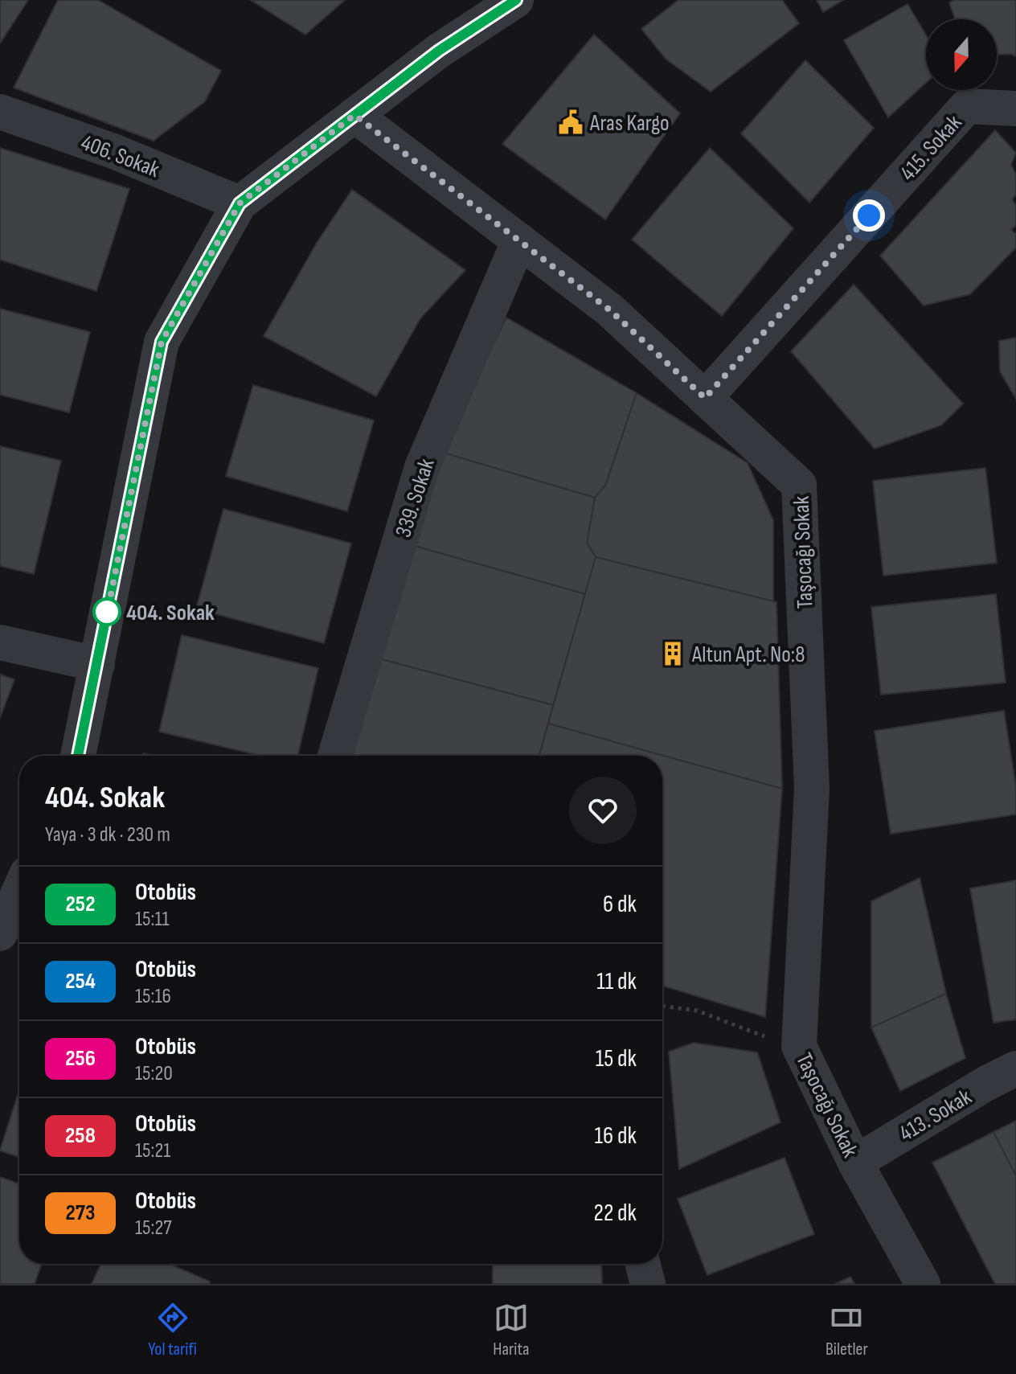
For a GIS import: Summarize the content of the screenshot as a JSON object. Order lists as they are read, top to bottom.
{
  "streets": {
    "street": [
      "415. Sokak",
      "406. Sokak",
      "339. Sokak",
      "Taşocağı Sokak",
      "413. Sokak"
    ]
  },
  "crossings": [
    ["415. Sokak", "Taşocağı Sokak"],
    ["339. Sokak", "Taşocağı Sokak"],
    ["Taşocağı Sokak", "413. Sokak"]
  ],
  "places": {
    "public building": ["Aras Kargo"],
    "other": ["404. Sokak"],
    "building": ["Altun Apt. No:8"]
  },
  "lines": ["bus line 252"],
  "north": "bottom",
  "page": {
    "heading": ["404. Sokak", "Yaya · 3 dk · 230 m"],
    "list": [
      {
        "mark": "252",
        "name": "Otobüs",
        "note": "15:11",
        "value": "6 dk"
      },
      {
        "mark": "254",
        "name": "Otobüs",
        "note": "15:16",
        "value": "11 dk"
      },
      {
        "mark": "256",
        "name": "Otobüs",
        "note": "15:20",
        "value": "15 dk"
      },
      {
        "mark": "258",
        "name": "Otobüs",
        "note": "15:21",
        "value": "16 dk"
      },
      {
        "mark": "273",
        "name": "Otobüs",
        "note": "15:27",
        "value": "22 dk"
      }
    ],
    "tabs": ["Yol tarifi", "Harita", "Biletler"]
  }
}
